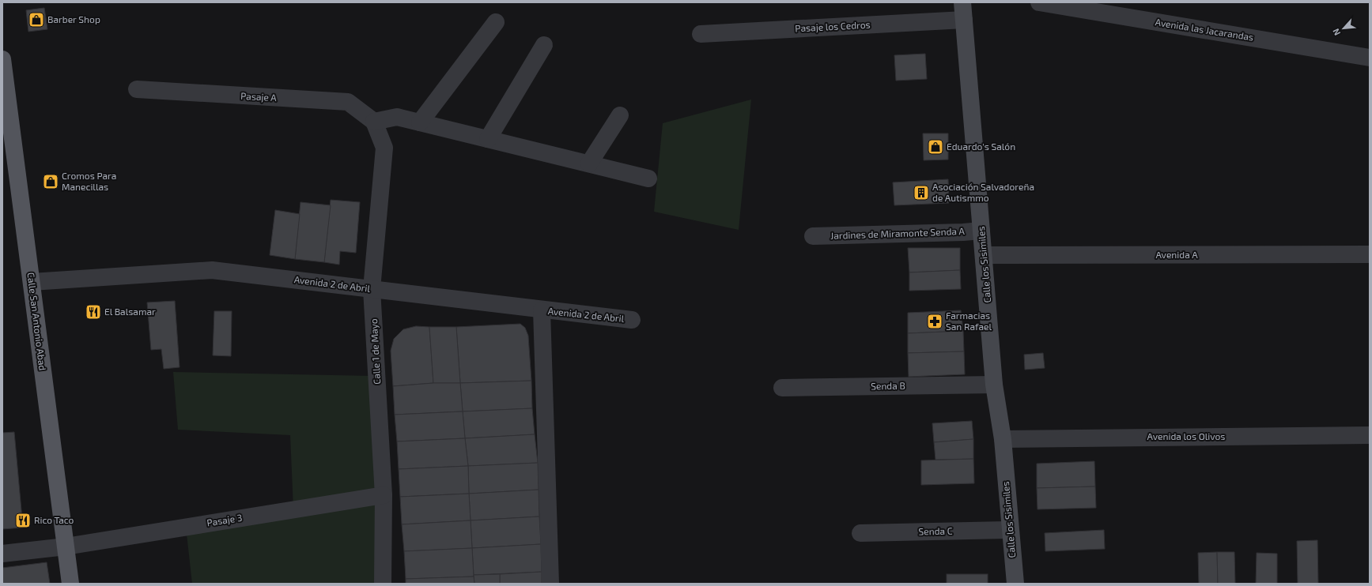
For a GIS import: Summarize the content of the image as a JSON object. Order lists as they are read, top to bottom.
{
  "streets": {
    "main road": ["Calle los Sisimiles", "Calle San Antonio Abad"],
    "street": [
      "Pasaje los Cedros",
      "Avenida las Jacarandas",
      "Pasaje A",
      "Jardines de Miramonte Senda A",
      "Avenida A",
      "Avenida 2 de Abril",
      "Calle 1 de Mayo",
      "Senda B",
      "Avenida los Olivos",
      "Pasaje 3",
      "Senda C"
    ]
  },
  "crossings": [
    ["Pasaje los Cedros", "Calle los Sisimiles"],
    ["Pasaje A", "Calle 1 de Mayo"],
    ["Jardines de Miramonte Senda A", "Calle los Sisimiles"],
    ["Avenida A", "Calle los Sisimiles"],
    ["Calle los Sisimiles", "Senda B"],
    ["Calle los Sisimiles", "Avenida los Olivos"],
    ["Calle los Sisimiles", "Senda C"],
    ["Avenida 2 de Abril", "Calle San Antonio Abad"],
    ["Avenida 2 de Abril", "Calle 1 de Mayo"],
    ["Calle San Antonio Abad", "Pasaje 3"],
    ["Calle 1 de Mayo", "Pasaje 3"]
  ],
  "places": {
    "shop": ["Barber Shop", "Eduardo's Salón", "Cromos Para Manecillas"],
    "building": ["Asociación Salvadoreña de Autismmo"],
    "restaurant": ["El Balsamar", "Rico Taco"],
    "pharmacy": ["Farmacias San Rafael"]
  },
  "north": "bottom left"
}
